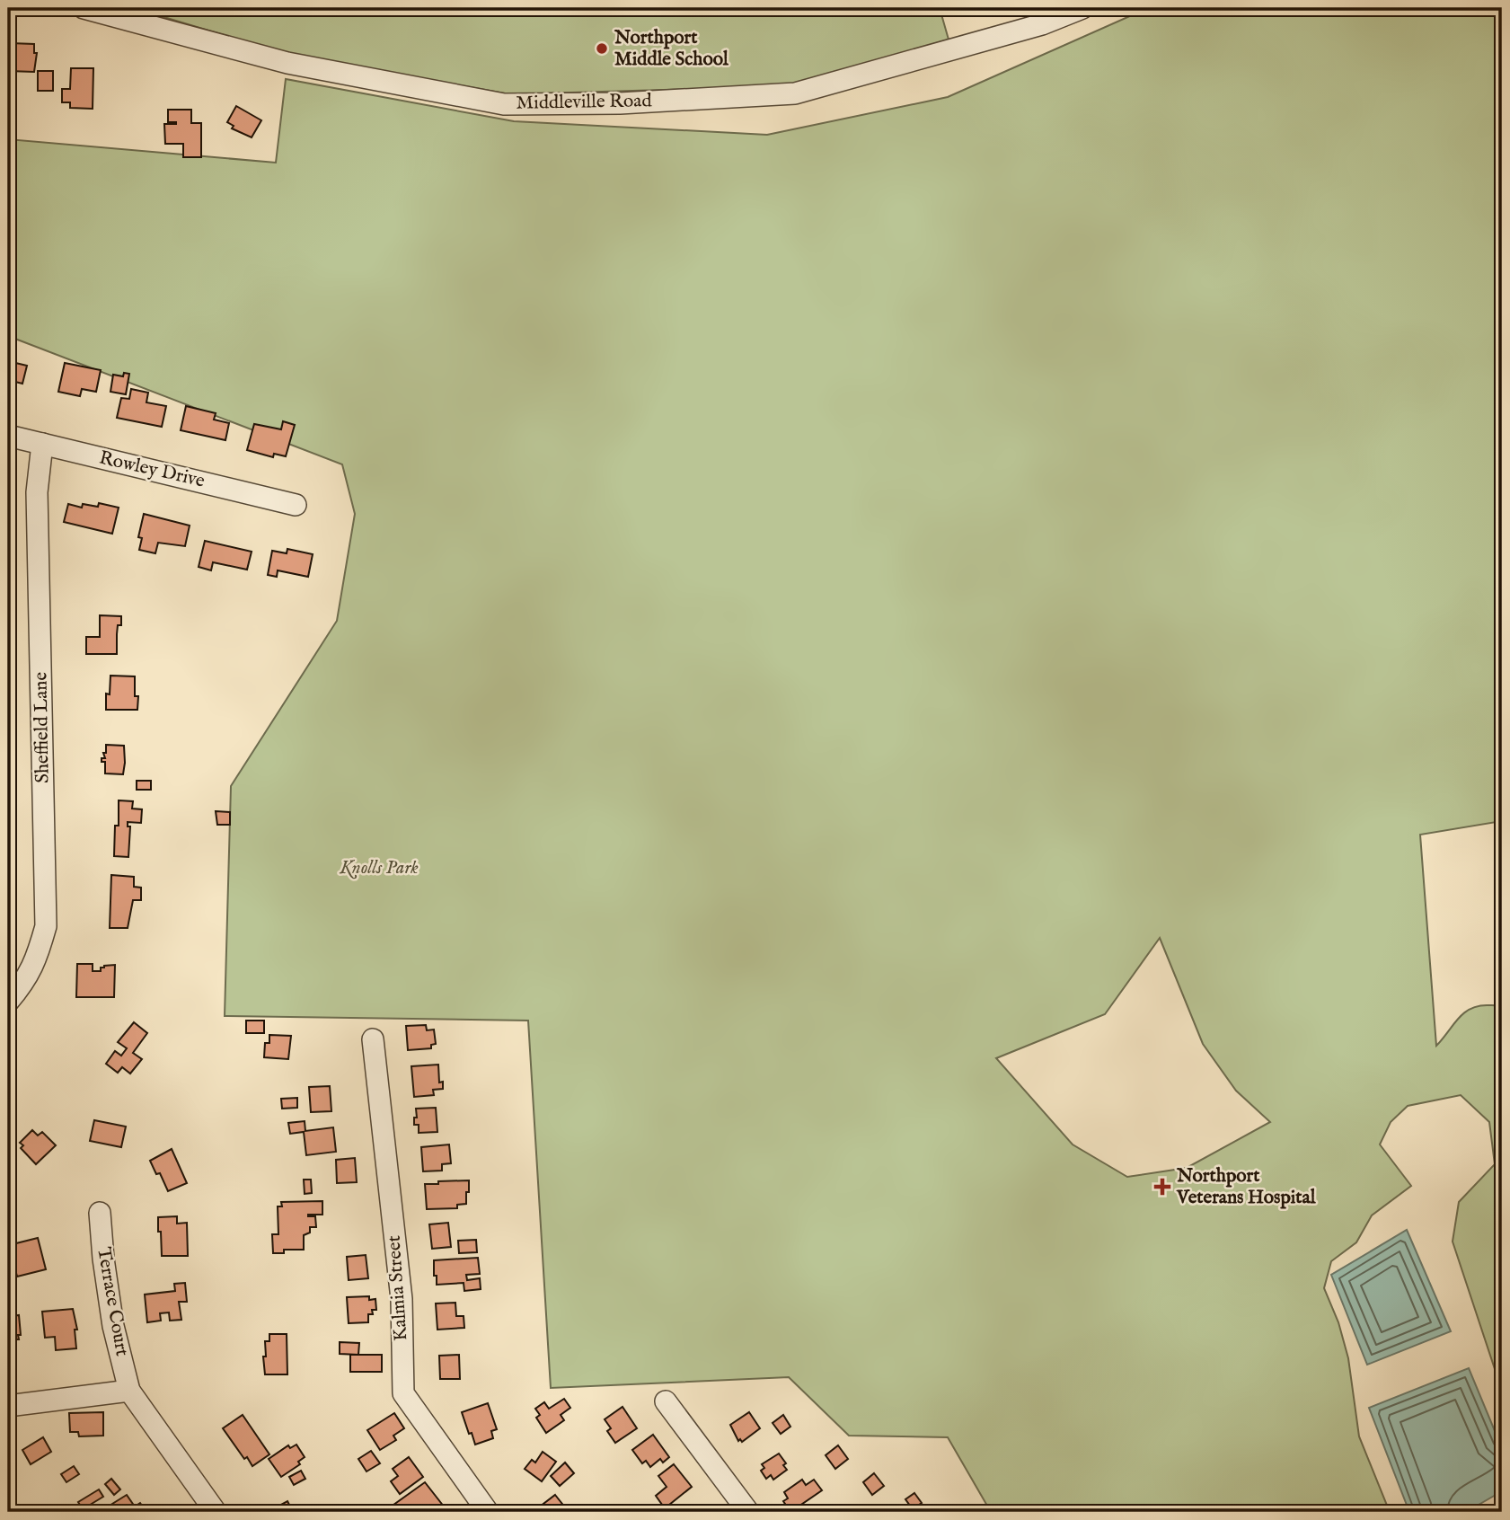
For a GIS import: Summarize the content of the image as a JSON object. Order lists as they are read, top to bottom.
{
  "streets": {
    "street": [
      "Middleville Road",
      "Rowley Drive",
      "Sheffield Lane",
      "Kalmia Street",
      "Terrace Court"
    ]
  },
  "crossings": [
    ["Rowley Drive", "Sheffield Lane"]
  ],
  "parks": ["Knolls Park"],
  "places": {
    "other": ["Northport Middle School"],
    "health": ["Northport Veterans Hospital"]
  }
}
